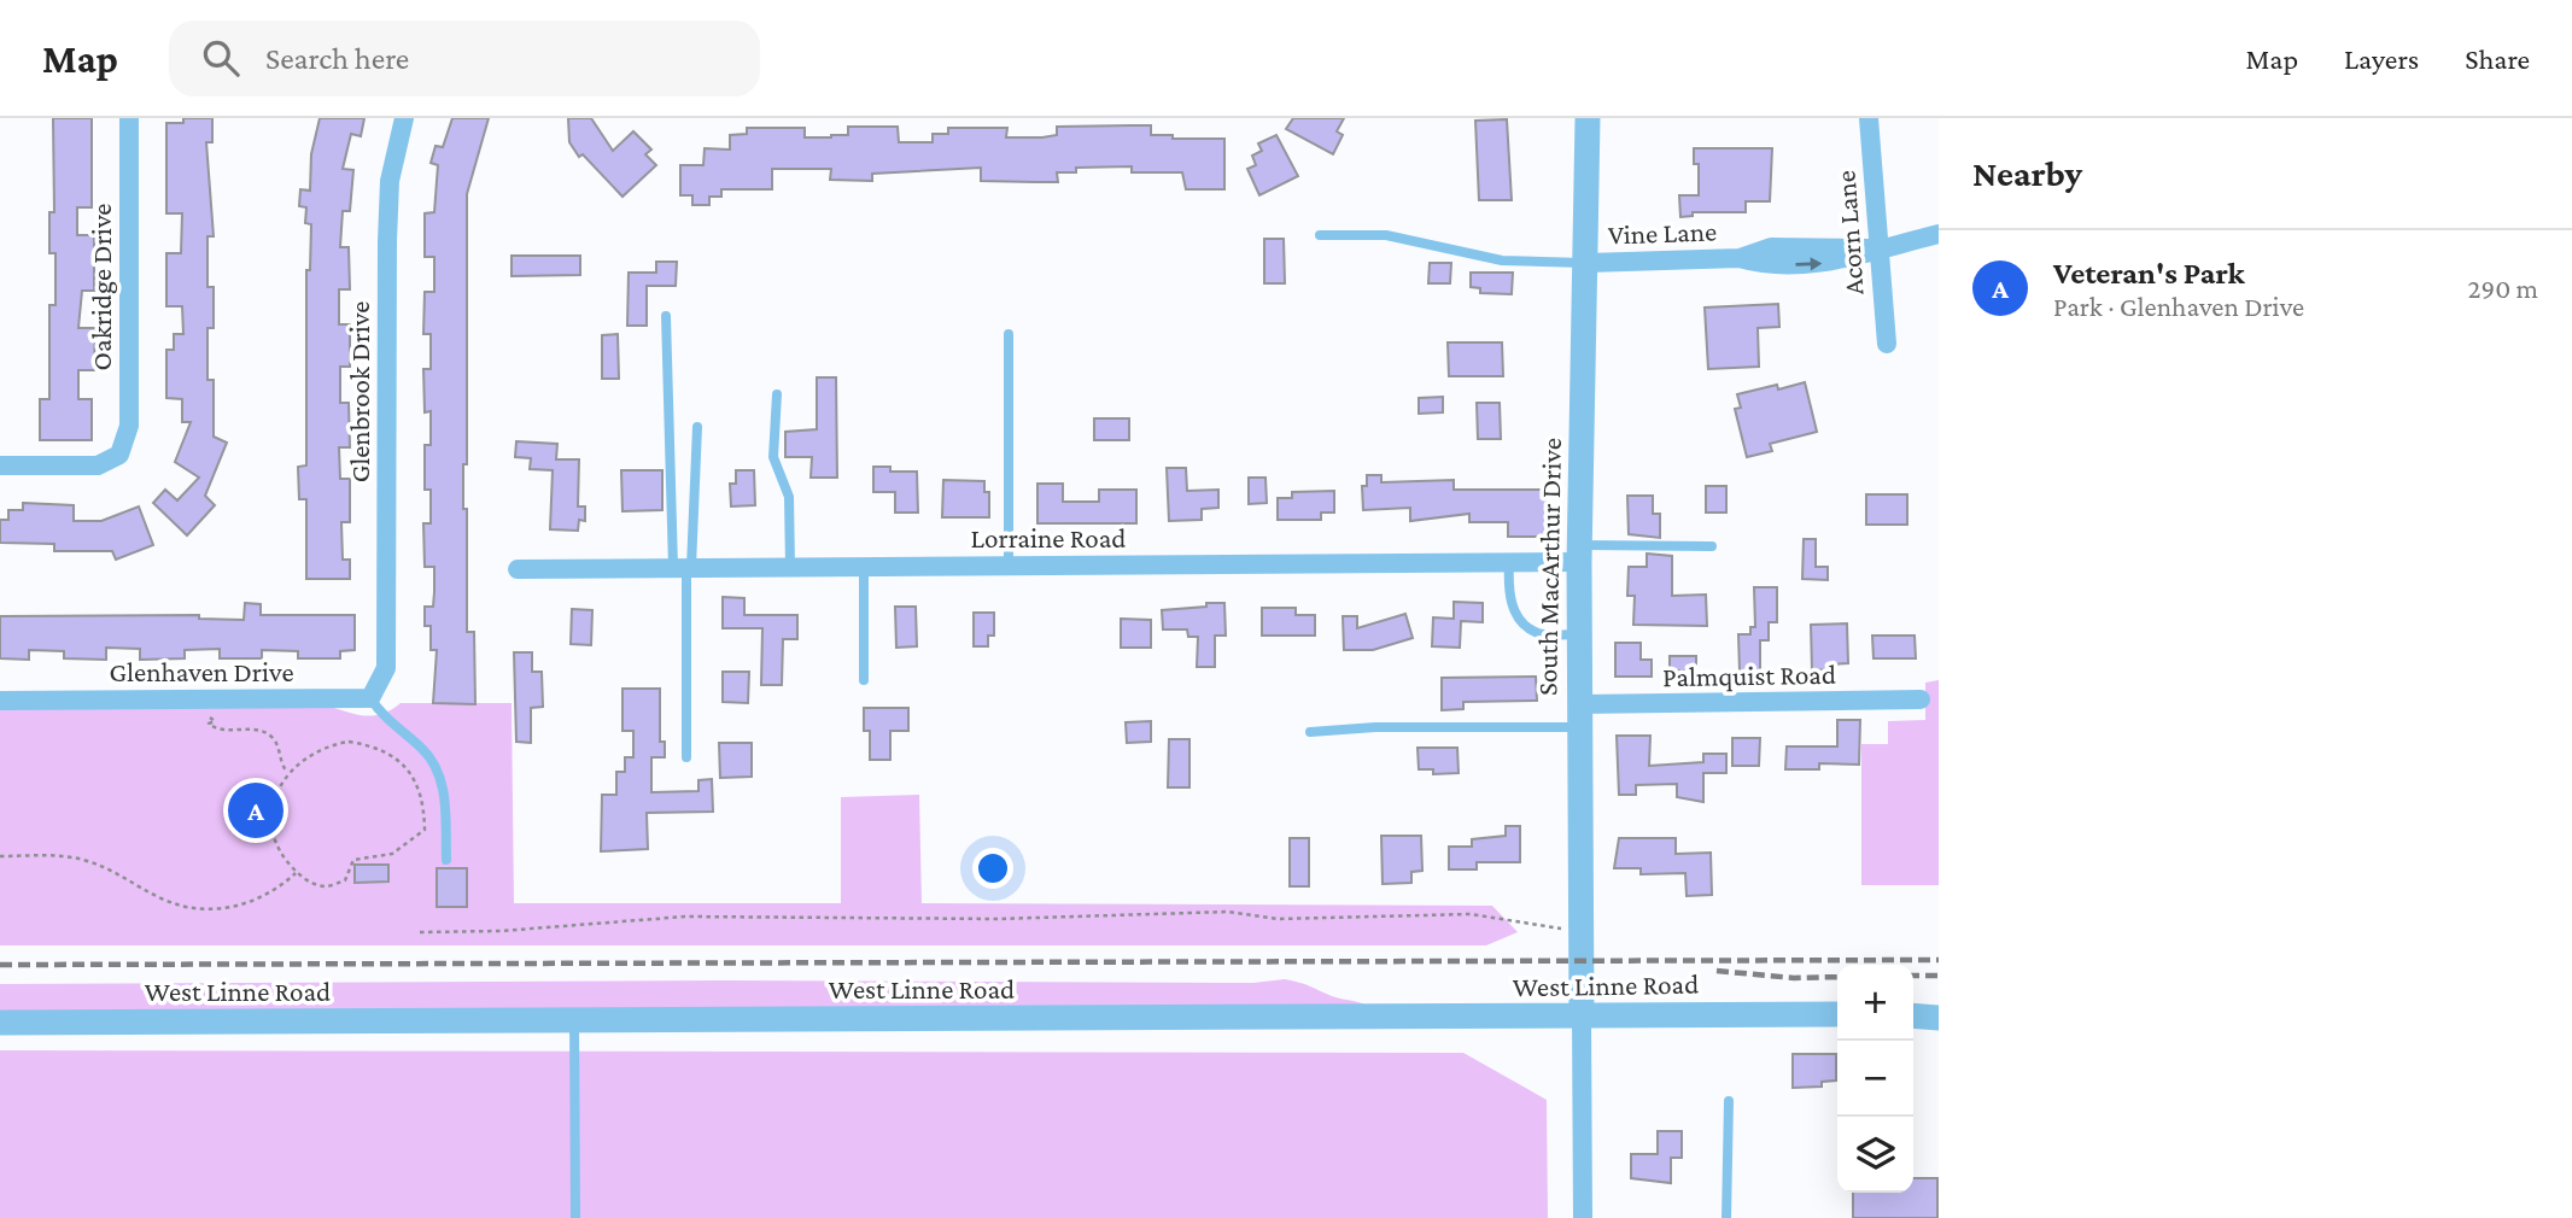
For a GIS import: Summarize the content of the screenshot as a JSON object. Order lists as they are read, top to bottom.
{
  "streets": {
    "street": [
      "Vine Lane",
      "Acorn Lane",
      "Oakridge Drive",
      "Glenbrook Drive",
      "Lorraine Road",
      "South MacArthur Drive",
      "Glenhaven Drive",
      "Palmquist Road",
      "West Linne Road"
    ]
  },
  "crossings": [
    ["Vine Lane", "Acorn Lane"],
    ["Vine Lane", "South MacArthur Drive"],
    ["Glenbrook Drive", "Glenhaven Drive"],
    ["Lorraine Road", "South MacArthur Drive"],
    ["South MacArthur Drive", "Palmquist Road"],
    ["South MacArthur Drive", "West Linne Road"]
  ],
  "page": {
    "header": "Map",
    "search": "Search here",
    "nav": ["Map", "Layers", "Share"],
    "heading": "Nearby",
    "list": [
      {
        "mark": "A",
        "name": "Veteran's Park",
        "note": "Park · Glenhaven Drive",
        "value": "290 m"
      }
    ],
    "pins": "A",
    "map_buttons": ["+", "−"]
  }
}
